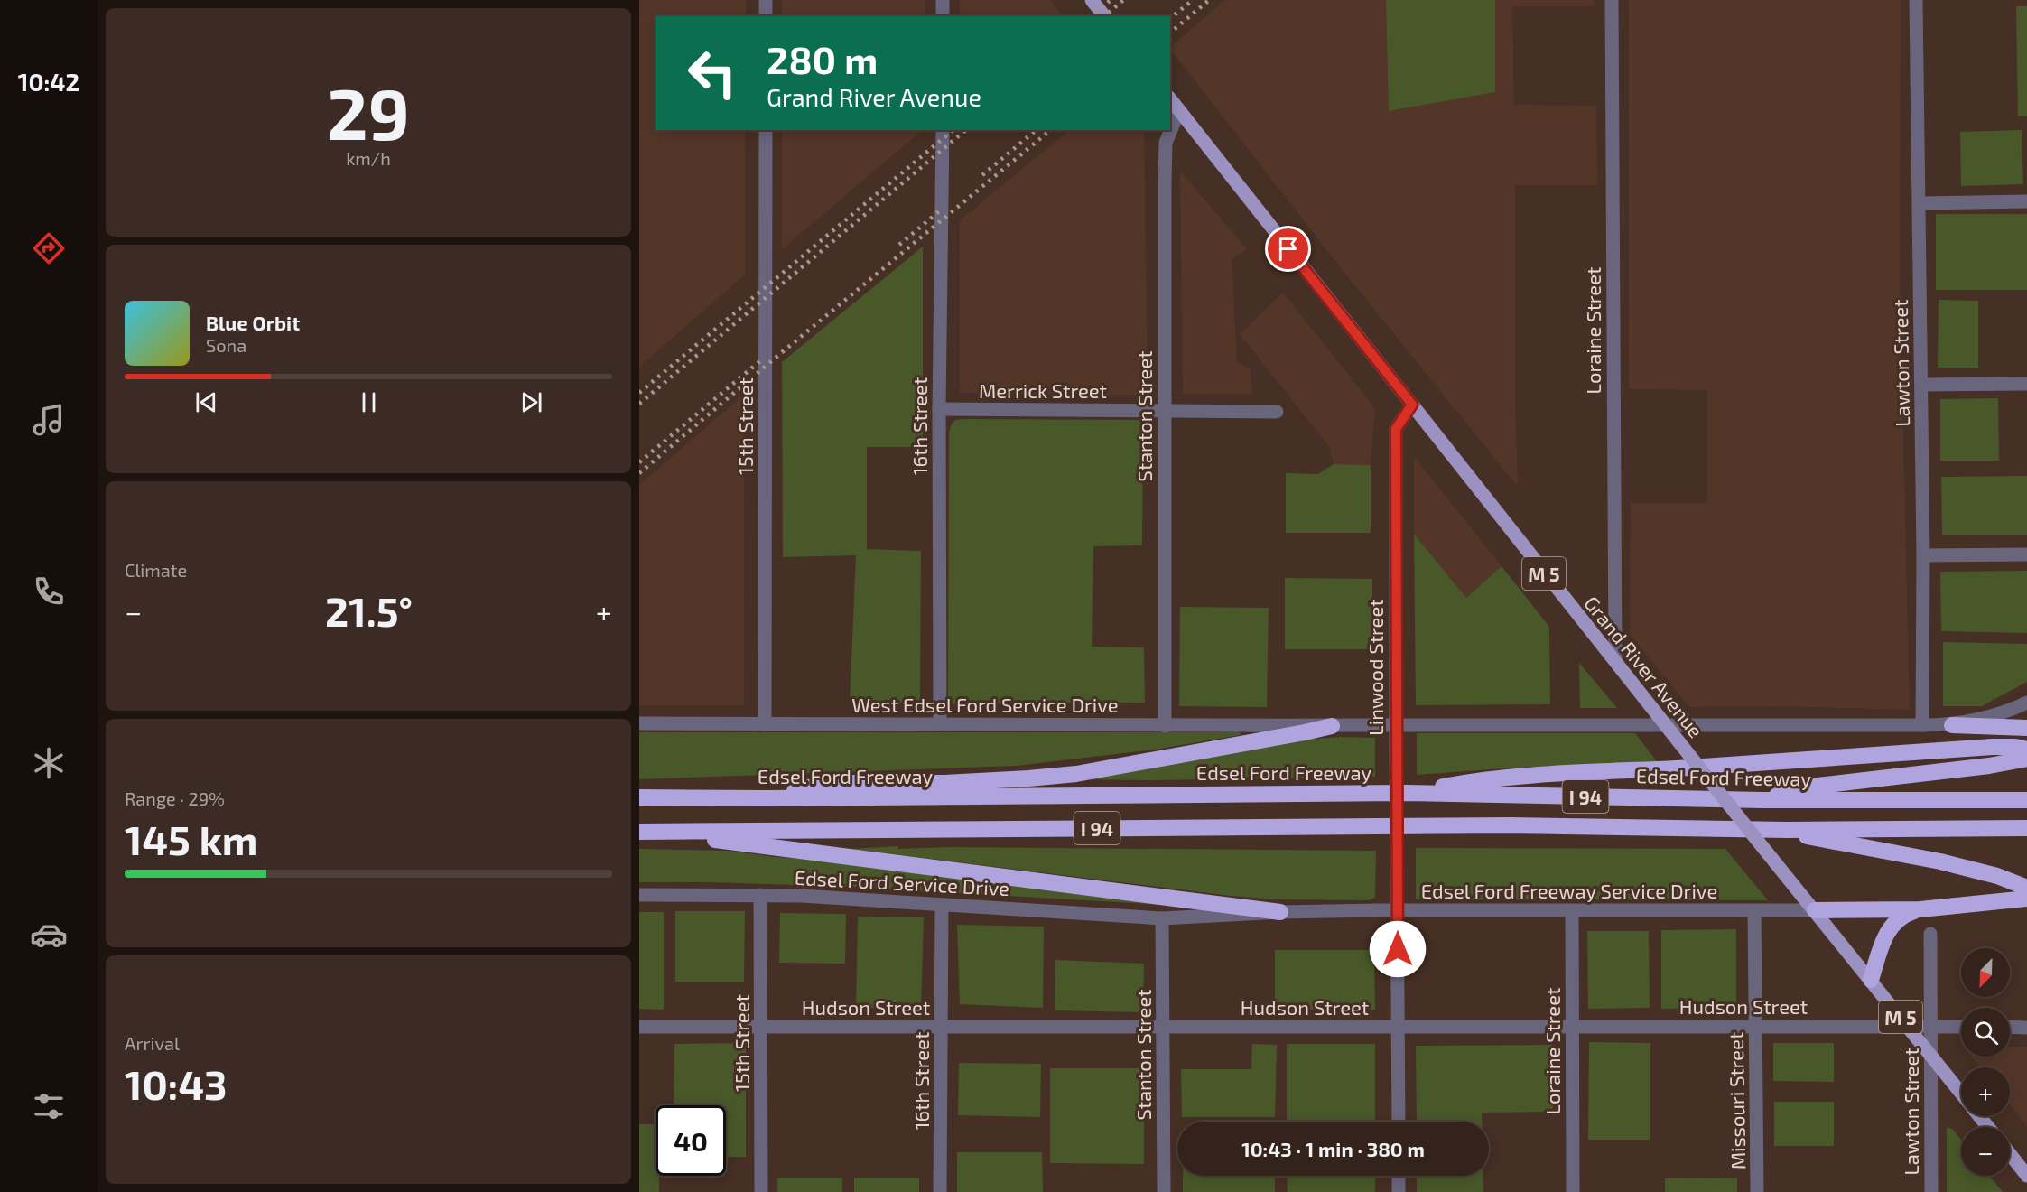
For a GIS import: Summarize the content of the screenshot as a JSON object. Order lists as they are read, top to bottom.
{
  "streets": {
    "highway": ["Edsel Ford Freeway", "I 94"],
    "main road": ["M 5", "Grand River Avenue"],
    "street": [
      "Loraine Street",
      "Lawton Street",
      "Merrick Street",
      "Stanton Street",
      "15th Street",
      "16th Street",
      "Linwood Street",
      "West Edsel Ford Service Drive",
      "Edsel Ford Service Drive",
      "Edsel Ford Freeway Service Drive",
      "Hudson Street",
      "Missouri Street"
    ]
  },
  "crossings": [
    ["Loraine Street", "Grand River Avenue"],
    ["Loraine Street", "Edsel Ford Freeway Service Drive"],
    ["Loraine Street", "Hudson Street"],
    ["Lawton Street", "Grand River Avenue"],
    ["Lawton Street", "Hudson Street"],
    ["Merrick Street", "Stanton Street"],
    ["Merrick Street", "16th Street"],
    ["Stanton Street", "Grand River Avenue"],
    ["Stanton Street", "West Edsel Ford Service Drive"],
    ["Stanton Street", "Edsel Ford Service Drive"],
    ["Stanton Street", "Edsel Ford Freeway Service Drive"],
    ["Stanton Street", "Hudson Street"],
    ["15th Street", "West Edsel Ford Service Drive"],
    ["15th Street", "Edsel Ford Service Drive"],
    ["15th Street", "Hudson Street"],
    ["16th Street", "West Edsel Ford Service Drive"],
    ["16th Street", "Edsel Ford Service Drive"],
    ["16th Street", "Hudson Street"],
    ["Grand River Avenue", "Linwood Street"],
    ["Grand River Avenue", "Edsel Ford Freeway Service Drive"],
    ["Grand River Avenue", "Hudson Street"],
    ["Linwood Street", "Edsel Ford Freeway Service Drive"],
    ["Linwood Street", "Hudson Street"],
    ["Edsel Ford Service Drive", "Edsel Ford Freeway Service Drive"],
    ["Edsel Ford Freeway Service Drive", "Missouri Street"],
    ["Hudson Street", "Missouri Street"]
  ],
  "north": "bottom left",
  "page": {
    "tabs": "10:42",
    "tile": [
      ["29", "km/h"],
      "Climate",
      ["Range · 29%", "145 km"],
      ["Arrival", "10:43"]
    ],
    "turn": ["280 m", "Grand River Avenue"],
    "song": ["Blue Orbit", "Sona"],
    "heat": ["−", "21.5°", "+"],
    "map_buttons": ["+", "−"],
    "limit": "40",
    "trip": "10:43 · 1 min · 380 m"
  }
}
